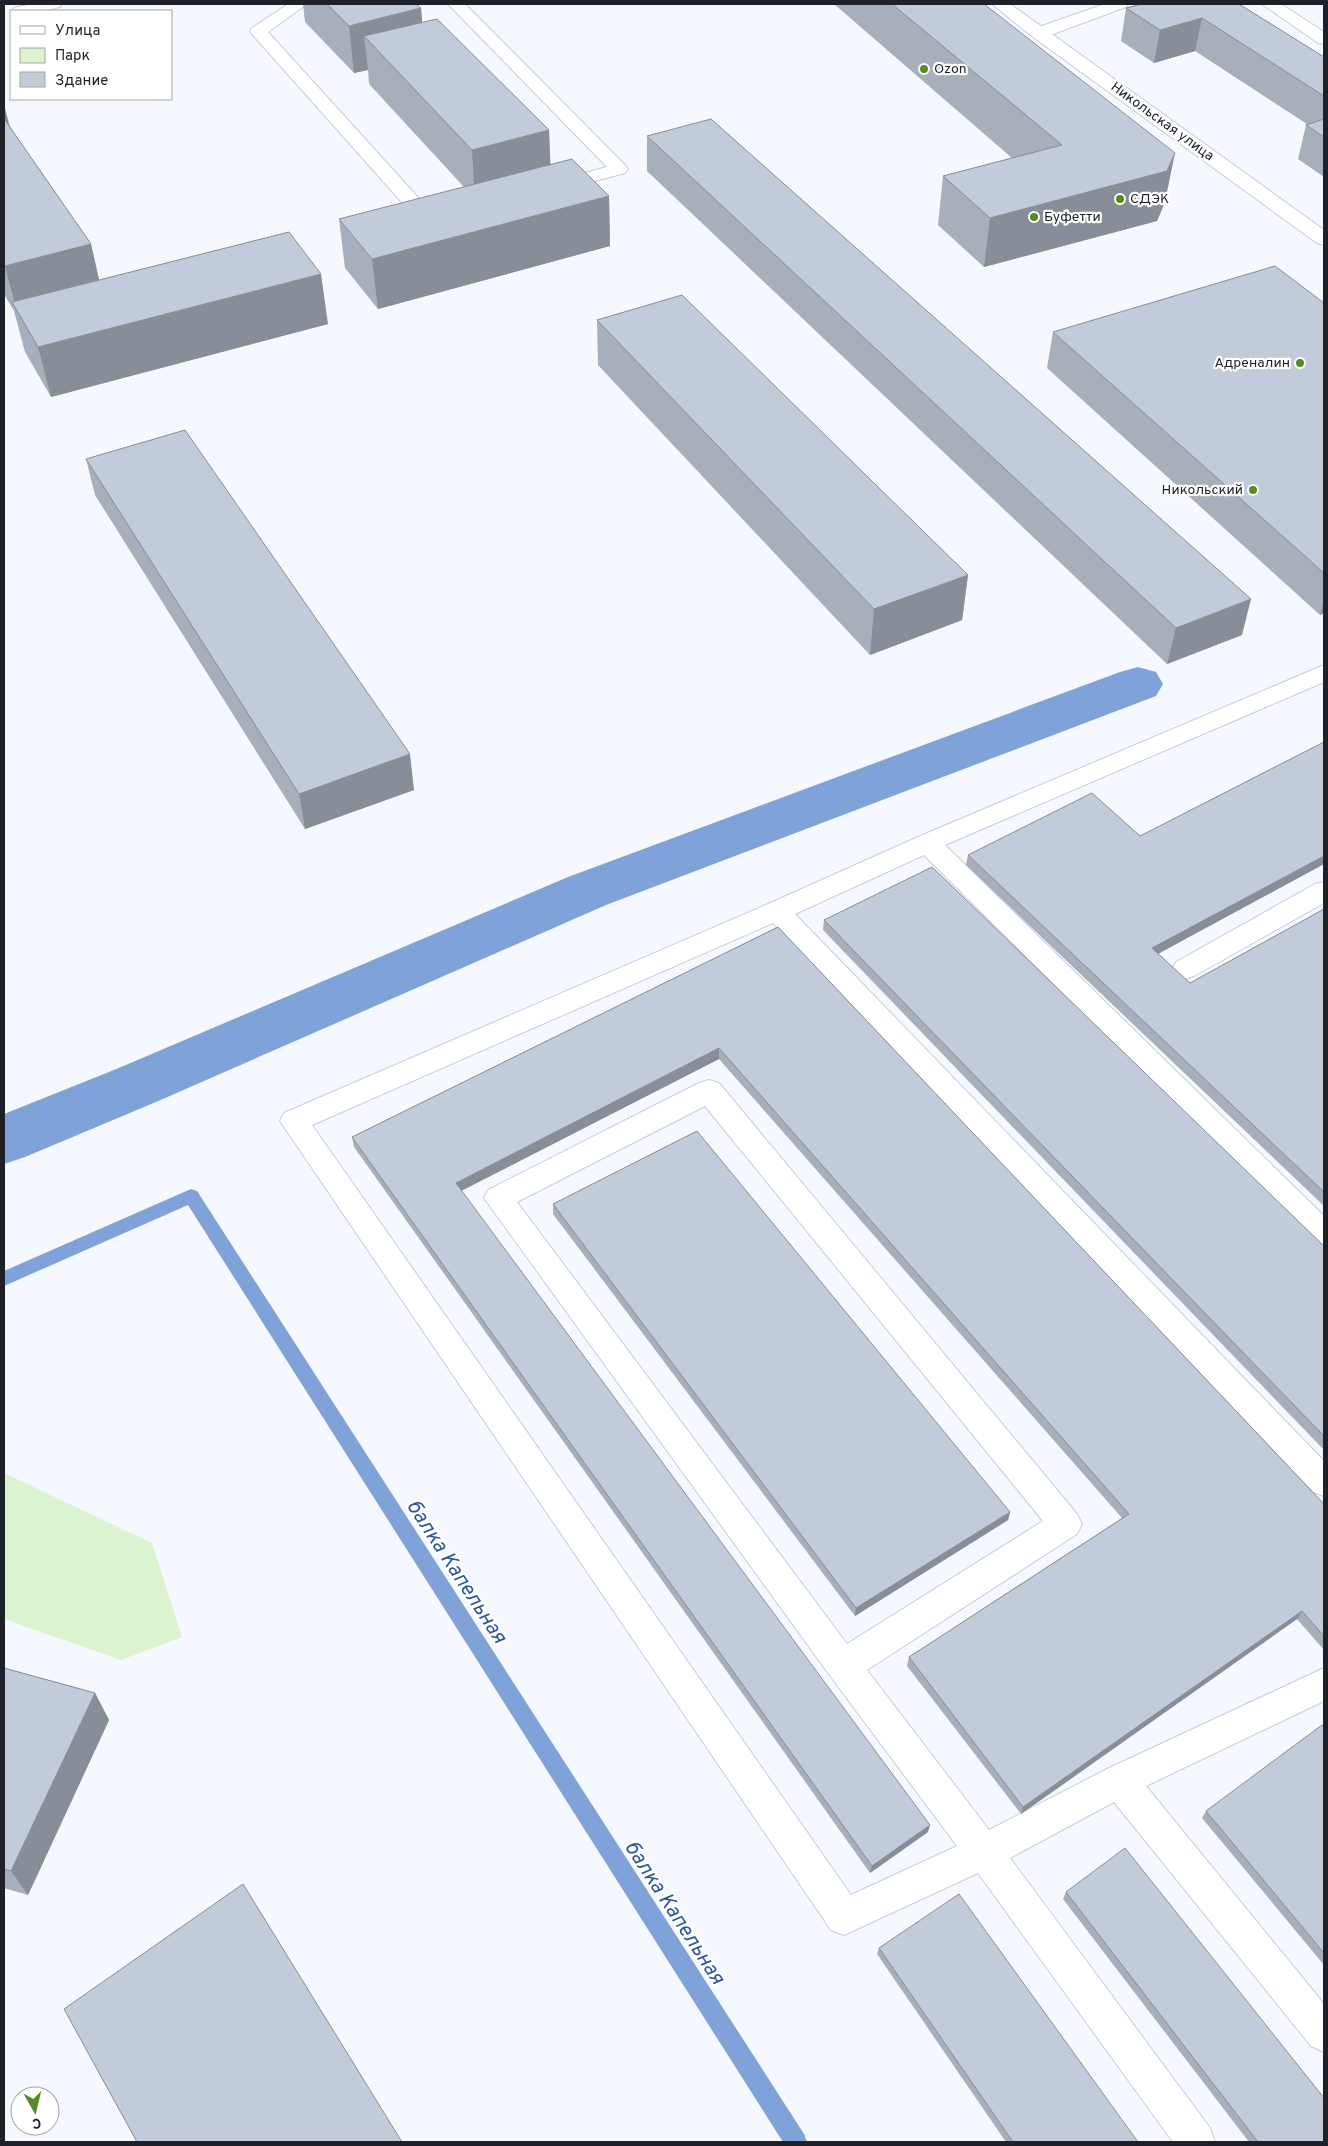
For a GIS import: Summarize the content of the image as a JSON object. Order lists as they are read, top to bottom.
{
  "streets": {
    "street": ["Никольская улица"]
  },
  "water": ["балка Капельная"],
  "places": [
    "Ozon",
    "СДЭК",
    "Буфетти",
    "Адреналин",
    "Никольский"
  ],
  "legend": ["Улица", "Парк", "Здание"],
  "north": "bottom"
}
